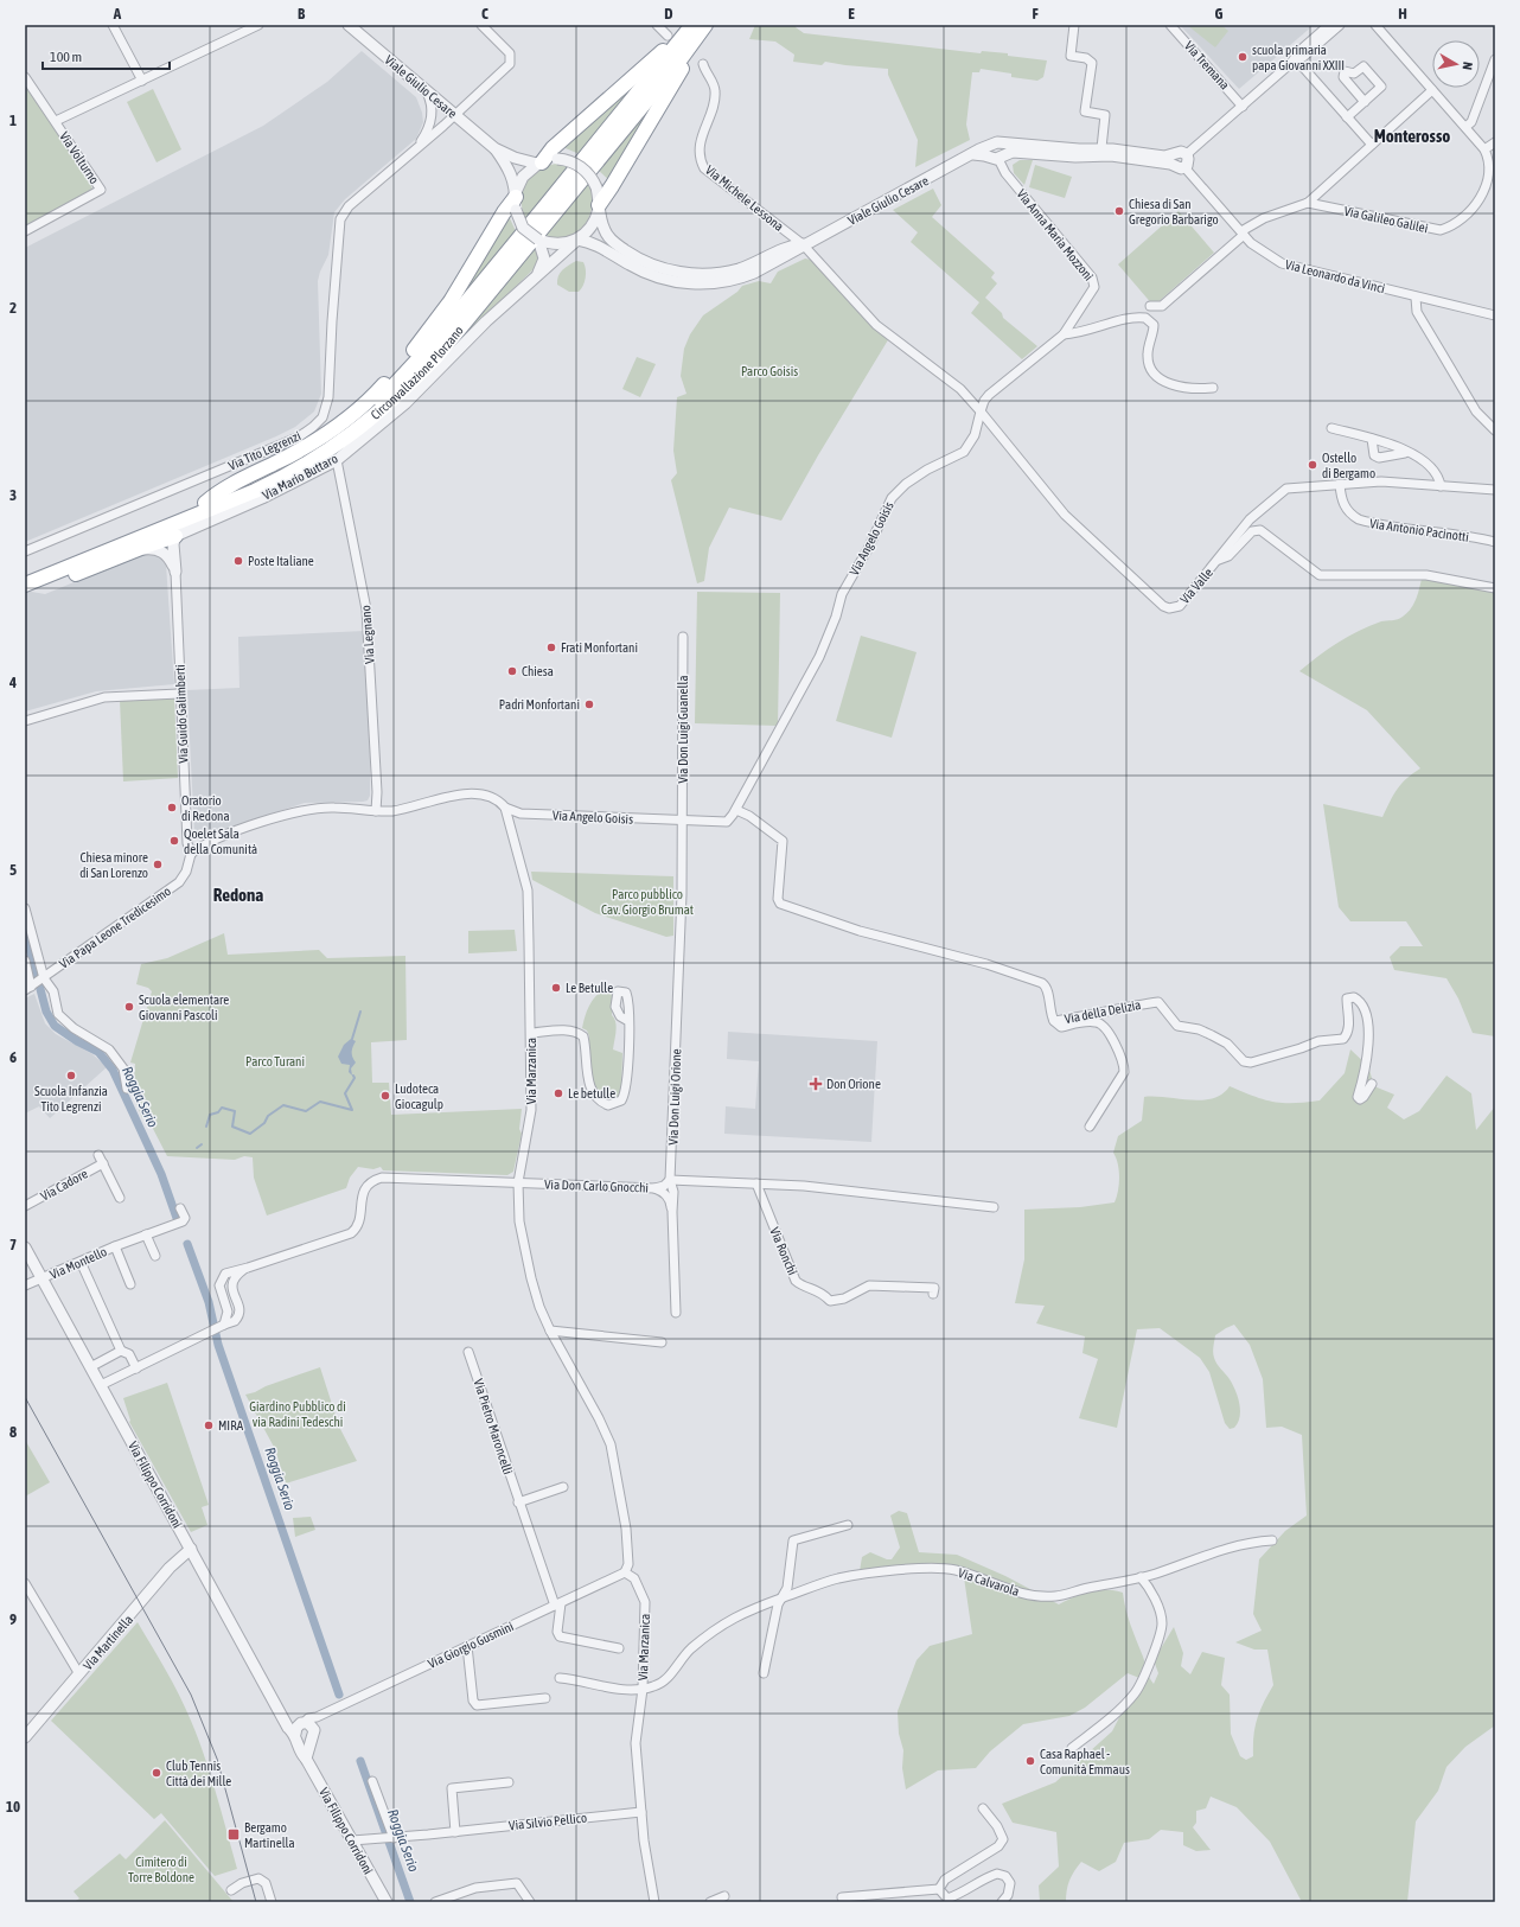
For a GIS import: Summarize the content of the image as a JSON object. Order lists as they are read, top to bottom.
{
  "streets": {
    "highway": ["Circonvallazione Plorzano"],
    "street": [
      "Via Tremana",
      "Viale Giulio Cesare",
      "Via Volturno",
      "Via Michele Lessona",
      "Via Galileo Galilei",
      "Via Anna Maria Mozzoni",
      "Via Leonardo da Vinci",
      "Via Tito Legrenzi",
      "Via Mario Buttaro",
      "Via Antonio Pacinotti",
      "Via Angelo Goisis",
      "Via Valle",
      "Via Legnano",
      "Via Guido Galimberti",
      "Via Don Luigi Guanella",
      "Via Papa Leone Tredicesimo",
      "Via della Delizia",
      "Via Marzanica",
      "Via Don Luigi Orione",
      "Via Cadore",
      "Via Don Carlo Gnocchi",
      "Via Ronchi",
      "Via Montello",
      "Via Pietro Maroncelli",
      "Via Filippo Corridoni",
      "Via Calvarola",
      "Via Martinella",
      "Via Giorgio Gusmini",
      "Via Silvio Pellico"
    ]
  },
  "crossings": [
    ["Via Tremana", "Viale Giulio Cesare"],
    ["Viale Giulio Cesare", "Via Michele Lessona"],
    ["Viale Giulio Cesare", "Via Anna Maria Mozzoni"],
    ["Viale Giulio Cesare", "Via Leonardo da Vinci"],
    ["Viale Giulio Cesare", "Via Tito Legrenzi"],
    ["Viale Giulio Cesare", "Via Mario Buttaro"],
    ["Via Anna Maria Mozzoni", "Via Angelo Goisis"],
    ["Via Anna Maria Mozzoni", "Via Valle"],
    ["Via Mario Buttaro", "Via Legnano"],
    ["Via Angelo Goisis", "Via Valle"],
    ["Via Angelo Goisis", "Via Legnano"],
    ["Via Angelo Goisis", "Via Guido Galimberti"],
    ["Via Angelo Goisis", "Via Don Luigi Guanella"],
    ["Via Angelo Goisis", "Via Papa Leone Tredicesimo"],
    ["Via Angelo Goisis", "Via della Delizia"],
    ["Via Angelo Goisis", "Via Marzanica"],
    ["Via Angelo Goisis", "Via Don Luigi Orione"],
    ["Via Guido Galimberti", "Via Papa Leone Tredicesimo"],
    ["Via Don Luigi Guanella", "Via Don Luigi Orione"],
    ["Via Marzanica", "Via Don Carlo Gnocchi"],
    ["Via Marzanica", "Via Calvarola"],
    ["Via Marzanica", "Via Giorgio Gusmini"],
    ["Via Marzanica", "Via Silvio Pellico"],
    ["Via Don Luigi Orione", "Via Don Carlo Gnocchi"],
    ["Via Montello", "Via Filippo Corridoni"],
    ["Via Pietro Maroncelli", "Via Giorgio Gusmini"],
    ["Via Filippo Corridoni", "Via Martinella"],
    ["Via Filippo Corridoni", "Via Giorgio Gusmini"],
    ["Via Filippo Corridoni", "Via Silvio Pellico"]
  ],
  "districts": ["Monterosso", "Redona"],
  "water": ["Roggia Serio"],
  "parks": [
    "Parco Goisis",
    "Parco pubblico Cav. Giorgio Brumat",
    "Parco Turani",
    "Giardino Pubblico di via Radini Tedeschi",
    "Cimitero di Torre Boldone"
  ],
  "places": {
    "other": [
      "scuola primaria papa Giovanni XXIII",
      "Chiesa di San Gregorio Barbarigo",
      "Ostello di Bergamo",
      "Poste Italiane",
      "Frati Monfortani",
      "Chiesa",
      "Padri Monfortani",
      "Oratorio di Redona",
      "Qoelet Sala della Comunità",
      "Chiesa minore di San Lorenzo",
      "Le Betulle",
      "Scuola elementare Giovanni Pascoli",
      "Scuola Infanzia Tito Legrenzi",
      "Le betulle",
      "Ludoteca Giocagulp",
      "MIRA",
      "Casa Raphael - Comunità Emmaus",
      "Club Tennis Città dei Mille"
    ],
    "health": ["Don Orione"],
    "transit": ["Bergamo Martinella"]
  },
  "scale_bar": "100 m",
  "north": "right",
  "grid": {
    "columns": [
      "A",
      "B",
      "C",
      "D",
      "E",
      "F",
      "G",
      "H"
    ],
    "rows": [
      "1",
      "2",
      "3",
      "4",
      "5",
      "6",
      "7",
      "8",
      "9",
      "10"
    ]
  }
}
